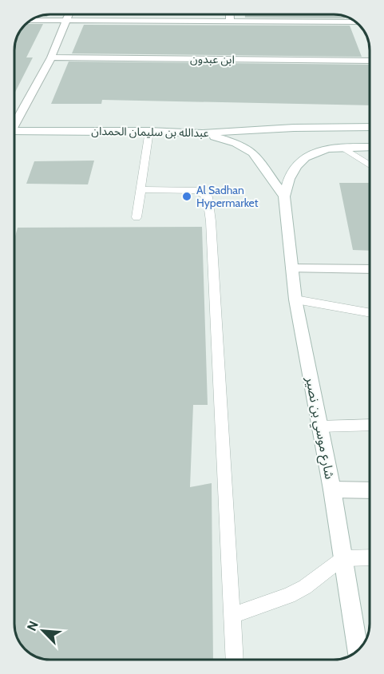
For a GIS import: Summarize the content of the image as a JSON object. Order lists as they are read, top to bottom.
{
  "streets": {
    "street": ["ابن عبدون", "عبدالله بن سليمان الحمدان", "شارع موسي بن نصير"]
  },
  "places": ["Al Sadhan Hypermarket"],
  "north": "top left"
}
